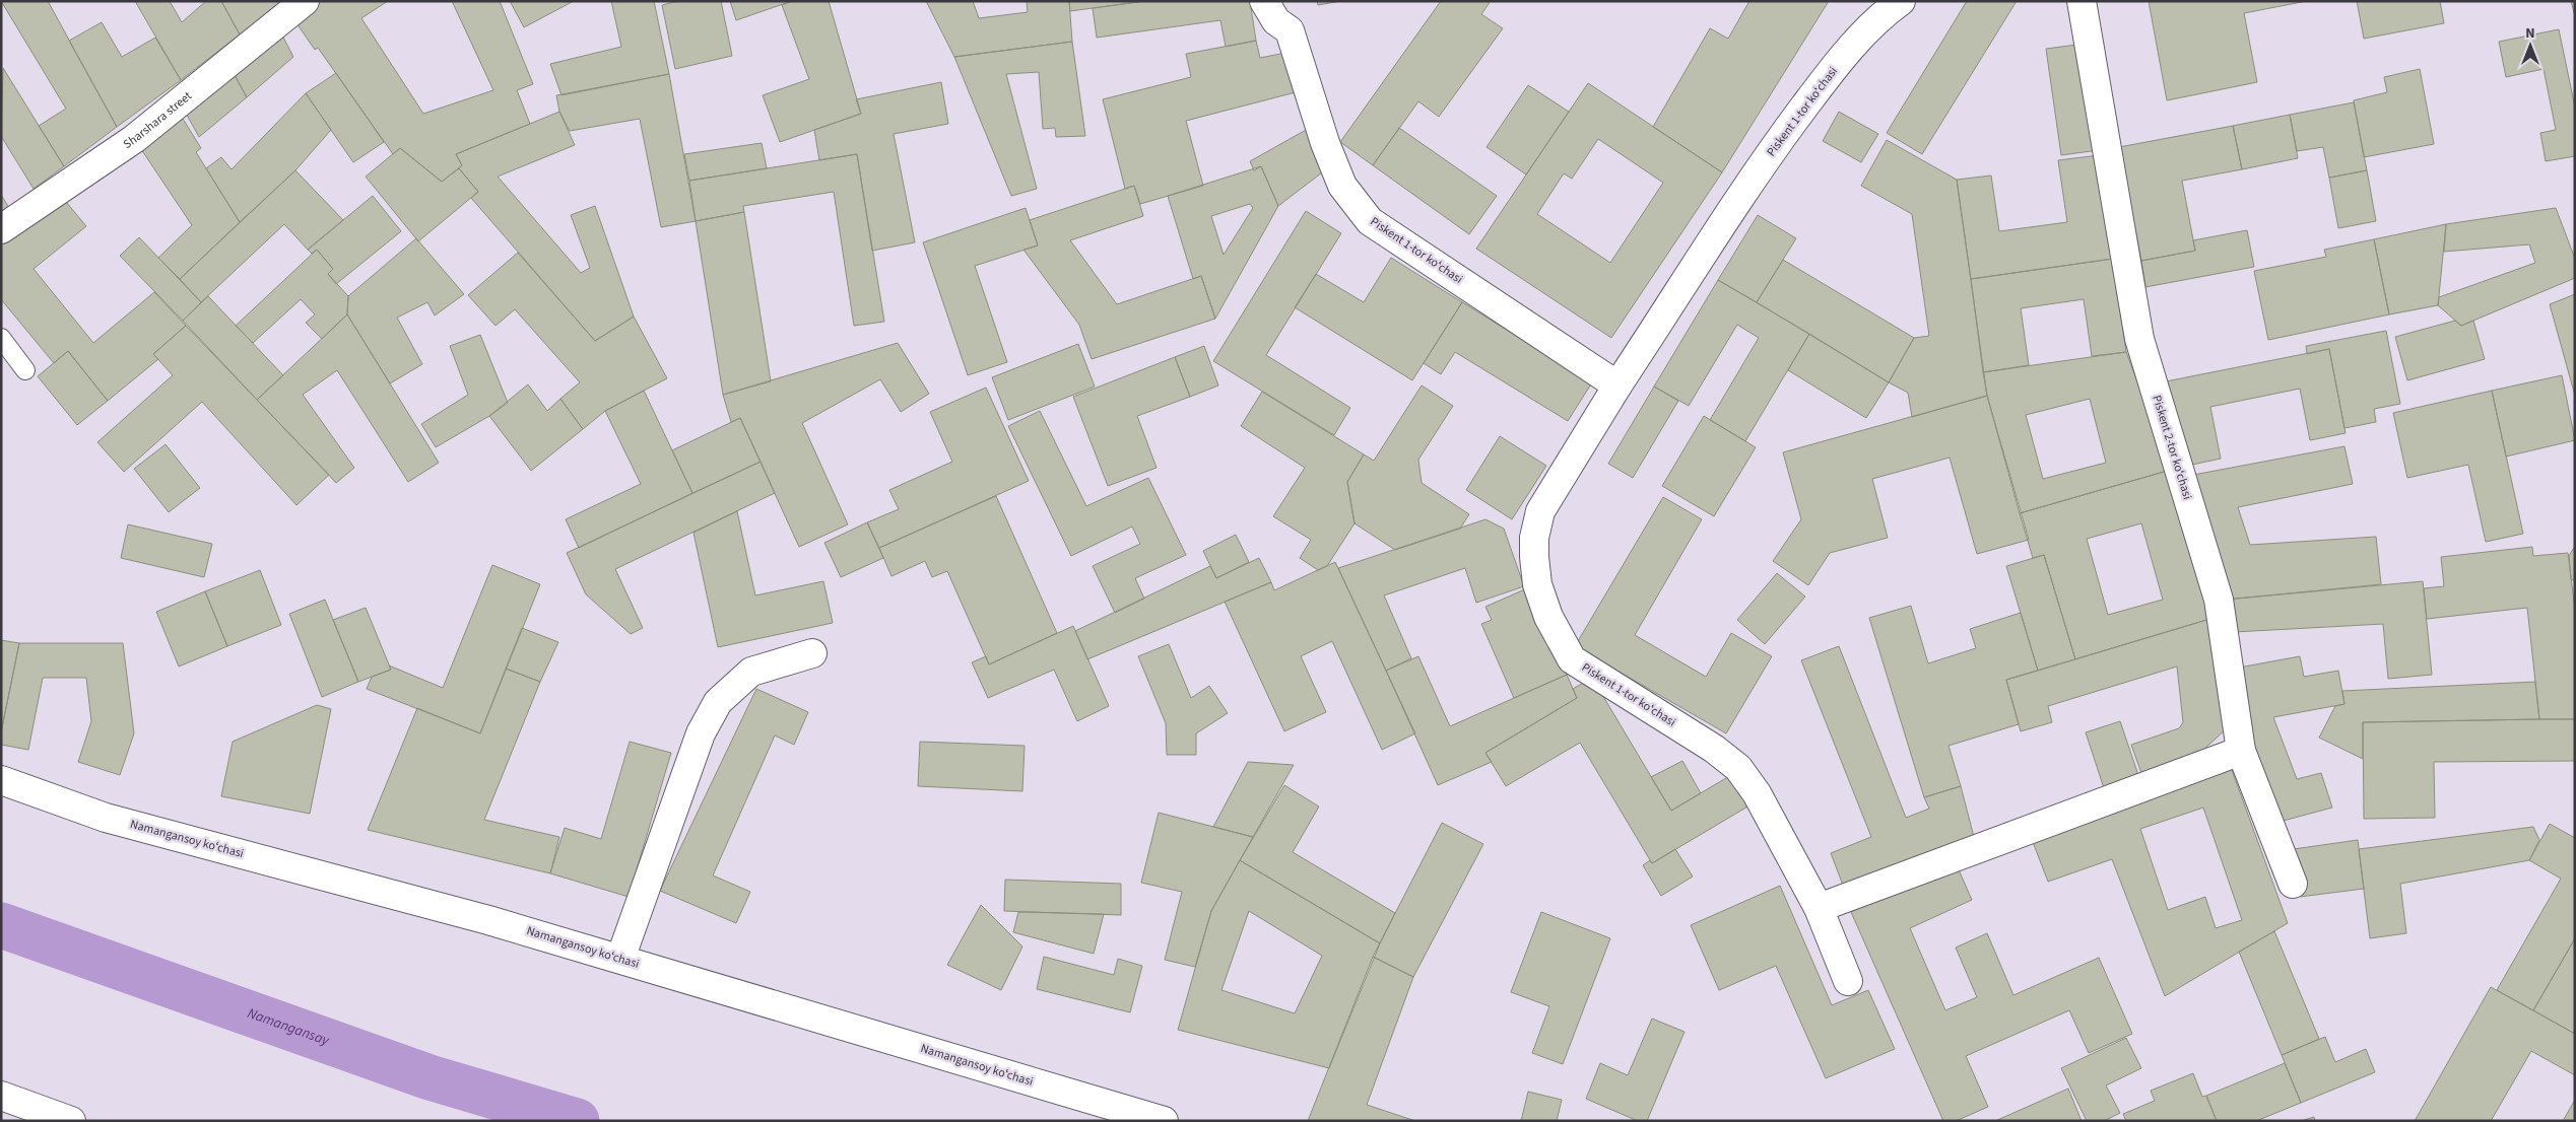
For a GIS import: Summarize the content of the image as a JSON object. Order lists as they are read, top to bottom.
{
  "streets": {
    "street": [
      "Piskent 1-tor koʻchasi",
      "Sharshara street",
      "Piskent 2-tor koʻchasi",
      "Namangansoy koʻchasi"
    ]
  },
  "water": ["Namangansay"],
  "north": "top"
}
